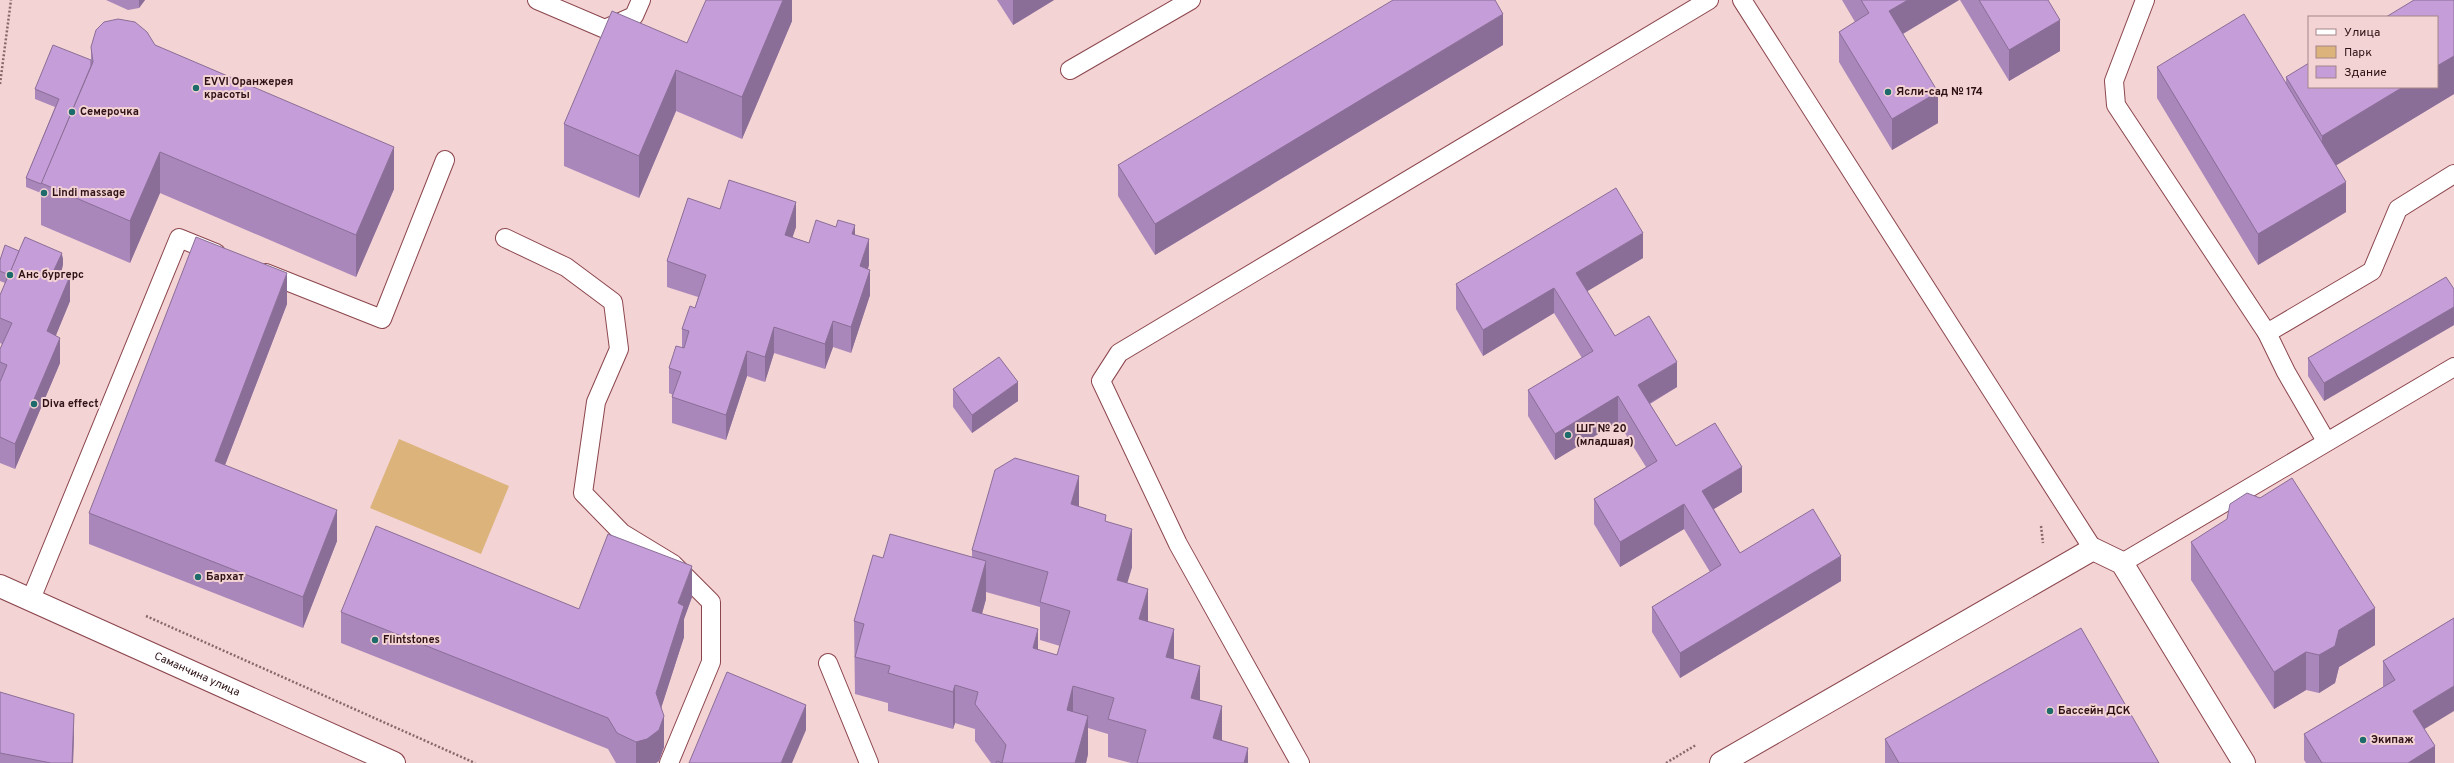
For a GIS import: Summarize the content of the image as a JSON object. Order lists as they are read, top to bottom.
{
  "streets": {
    "street": ["Саманчина улица"]
  },
  "places": [
    "EVVI Оранжерея красоты",
    "Ясли-сад № 174",
    "Семерочка",
    "Lindi massage",
    "Анс бургерс",
    "Diva effect",
    "ШГ № 20 (младшая)",
    "Бархат",
    "Flintstones",
    "Бассейн ДСК",
    "Экипаж"
  ],
  "legend": ["Улица", "Парк", "Здание"]
}
